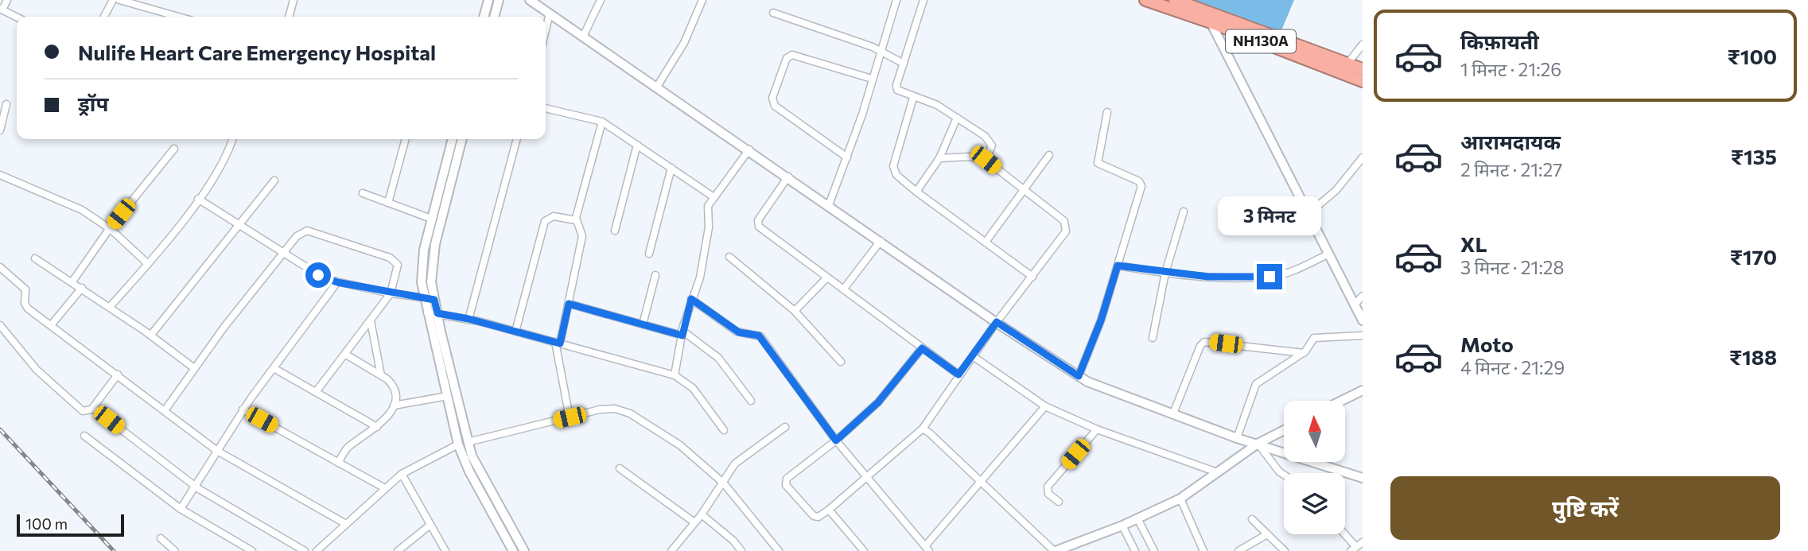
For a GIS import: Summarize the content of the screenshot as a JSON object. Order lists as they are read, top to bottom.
{
  "streets": {
    "highway": ["NH130A"]
  },
  "scale_bar": "100 m",
  "north": "top",
  "page": {
    "list": [
      {
        "name": "किफ़ायती",
        "note": "1 मिनट · 21:26",
        "value": "₹100"
      },
      {
        "name": "आरामदायक",
        "note": "2 मिनट · 21:27",
        "value": "₹135"
      },
      {
        "name": "XL",
        "note": "3 मिनट · 21:28",
        "value": "₹170"
      },
      {
        "name": "Moto",
        "note": "4 मिनट · 21:29",
        "value": "₹188"
      }
    ],
    "banner": ["Nulife Heart Care Emergency Hospital", "ड्रॉप"],
    "bubble": "3 मिनट",
    "buttons": "पुष्टि करें",
    "scale": "100 m"
  }
}
